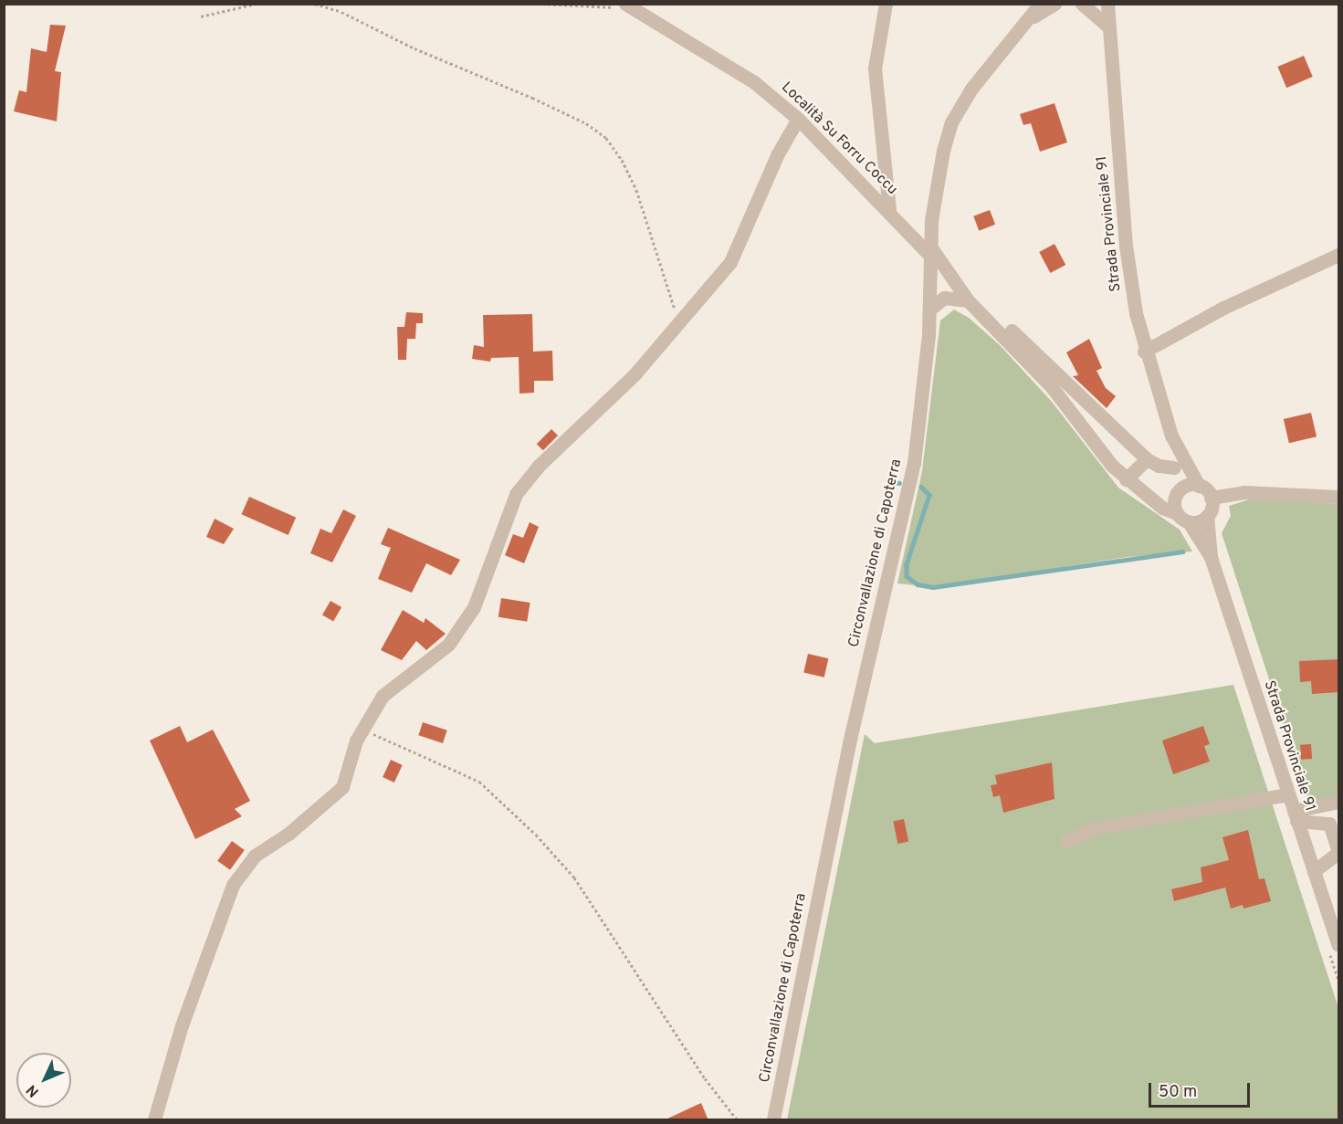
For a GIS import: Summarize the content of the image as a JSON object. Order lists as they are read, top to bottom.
{
  "streets": {
    "street": ["Località Su Forru Coccu", "Strada Provinciale 91", "Circonvallazione di Capoterra"]
  },
  "crossings": [
    ["Località Su Forru Coccu", "Circonvallazione di Capoterra"]
  ],
  "scale_bar": "50 m",
  "north": "bottom left"
}
